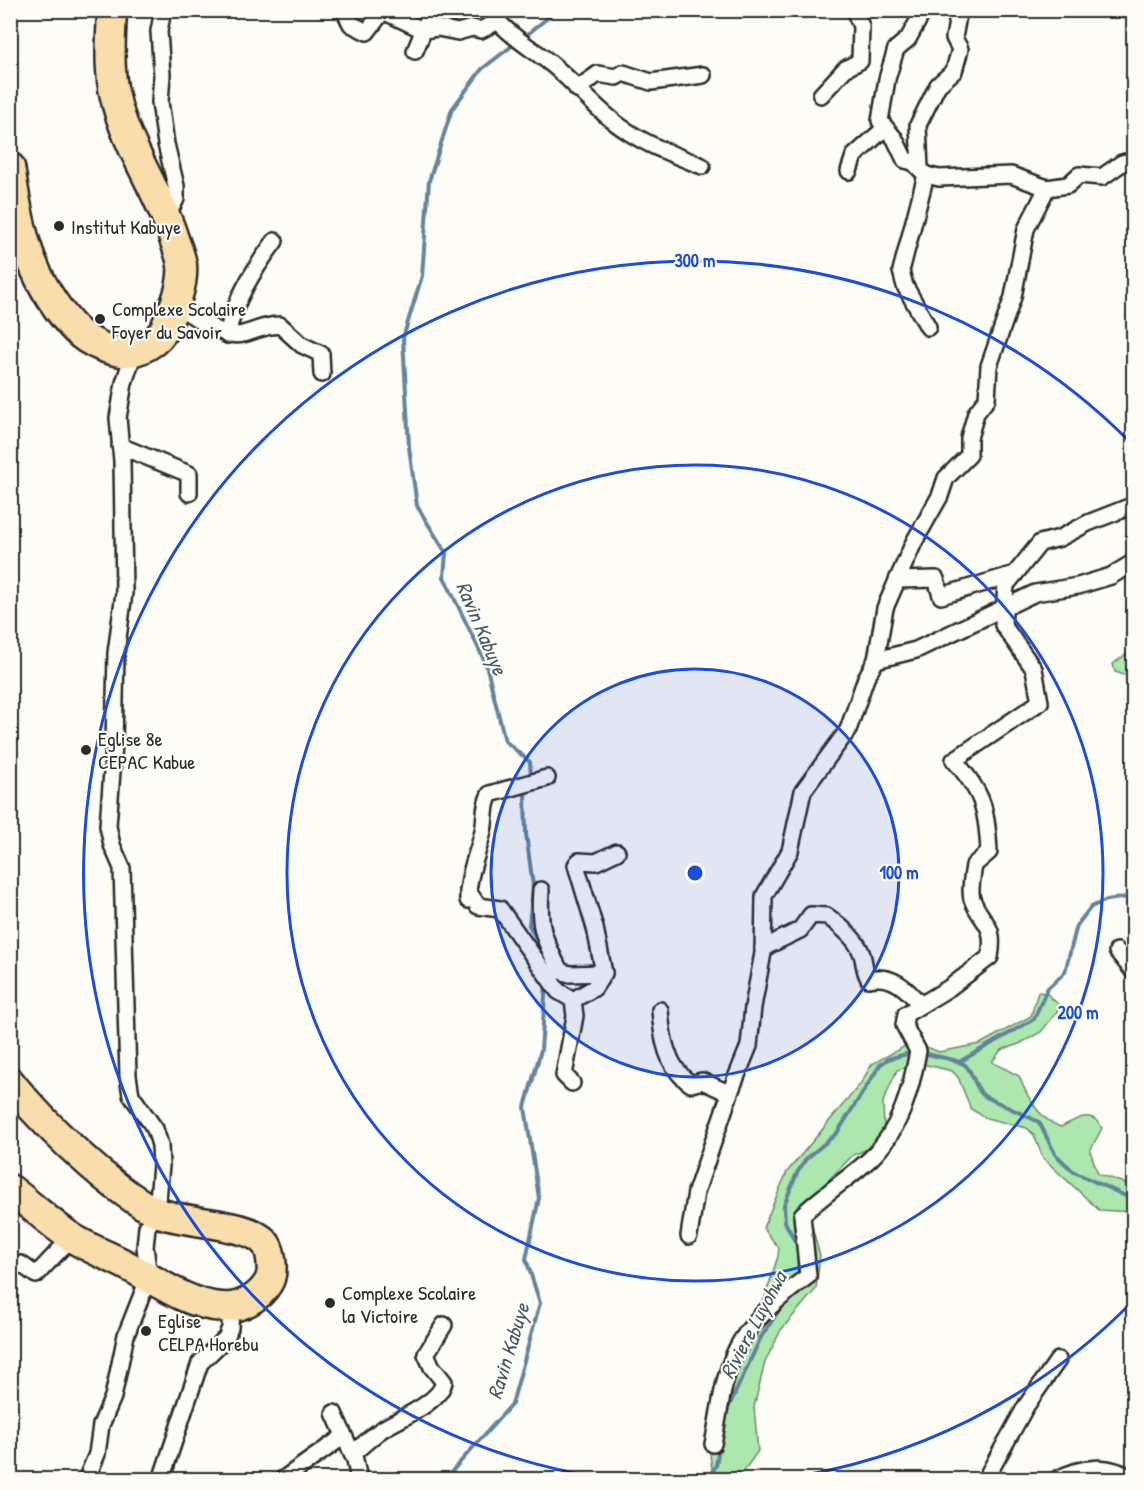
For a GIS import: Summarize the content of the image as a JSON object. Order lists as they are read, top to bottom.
{
  "water": ["Ravin Kabuye", "Riviere Luyohwa"],
  "places": [
    "Institut Kabuye",
    "Complexe Scolaire Foyer du Savoir",
    "Eglise 8e CEPAC Kabue",
    "Complexe Scolaire la Victoire",
    "Eglise CELPA Horebu"
  ],
  "rings": ["300 m", "100 m", "200 m"]
}
